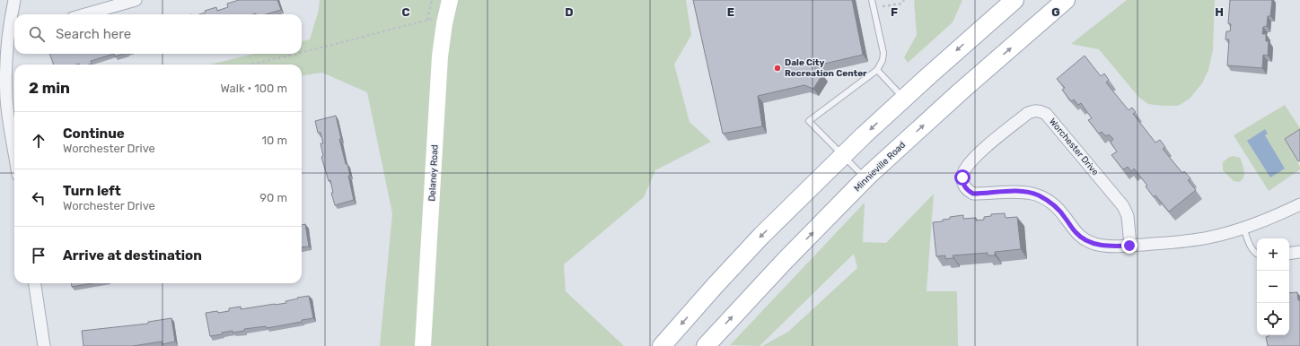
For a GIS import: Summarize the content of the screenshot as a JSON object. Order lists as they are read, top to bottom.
{
  "streets": {
    "main road": ["Minnieville Road"],
    "street": ["Worchester Drive", "Delaney Road"]
  },
  "places": ["Dale City Recreation Center"],
  "page": {
    "search": "Search here",
    "heading": ["2 min", "Walk · 100 m"],
    "list": [
      ["Continue", "Worchester Drive", "10 m"],
      ["Turn left", "Worchester Drive", "90 m"],
      "Arrive at destination"
    ],
    "map_buttons": ["+", "−"]
  },
  "grid": {
    "columns": [
      "C",
      "D",
      "E",
      "F",
      "G",
      "H"
    ]
  }
}
